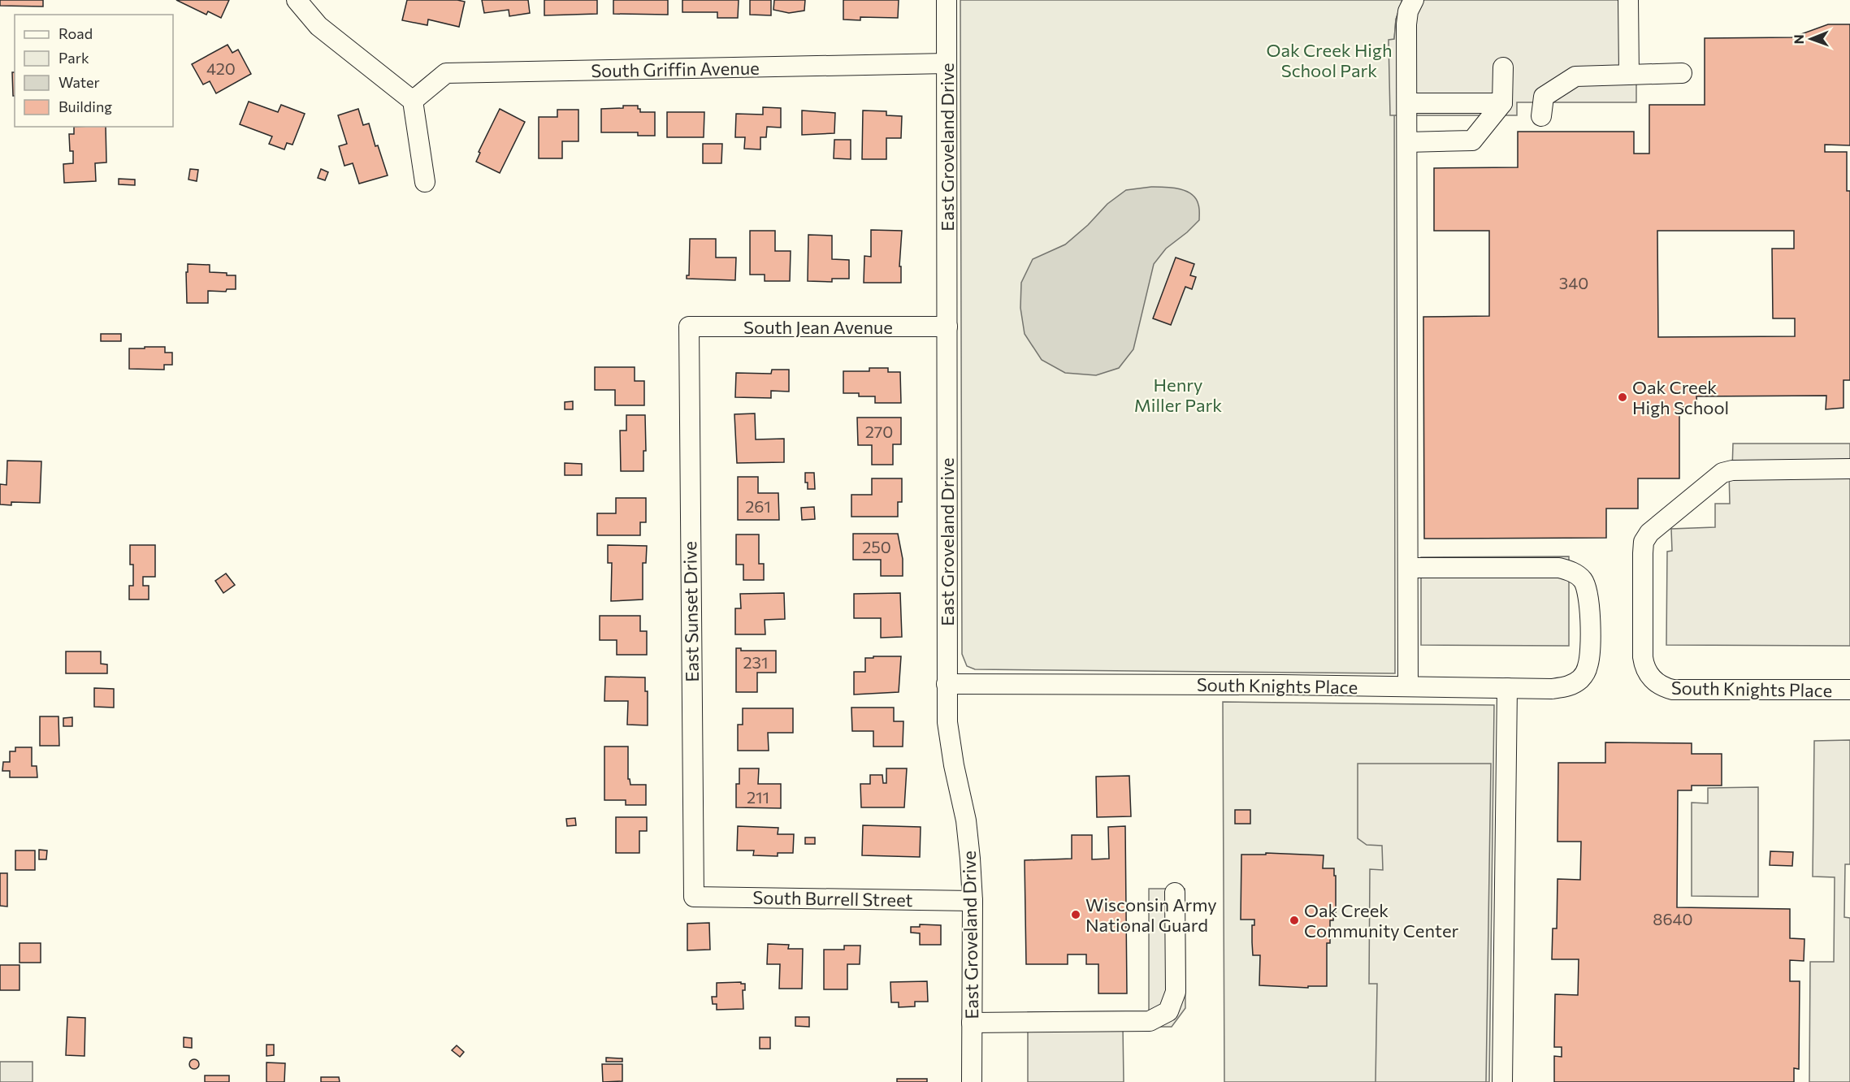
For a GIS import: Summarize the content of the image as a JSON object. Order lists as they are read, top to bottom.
{
  "streets": {
    "street": [
      "South Griffin Avenue",
      "East Groveland Drive",
      "South Jean Avenue",
      "East Sunset Drive",
      "South Knights Place",
      "South Burrell Street"
    ]
  },
  "crossings": [
    ["South Griffin Avenue", "East Groveland Drive"],
    ["East Groveland Drive", "South Jean Avenue"],
    ["East Groveland Drive", "South Knights Place"],
    ["East Groveland Drive", "South Burrell Street"],
    ["South Jean Avenue", "East Sunset Drive"],
    ["East Sunset Drive", "South Burrell Street"]
  ],
  "parks": ["Oak Creek High School Park", "Henry Miller Park"],
  "places": ["Oak Creek High School", "Wisconsin Army National Guard", "Oak Creek Community Center"],
  "house_numbers": [
    "420",
    "340",
    "270",
    "261",
    "250",
    "231",
    "211",
    "8640"
  ],
  "legend": [
    "Road",
    "Park",
    "Water",
    "Building"
  ],
  "north": "left"
}
